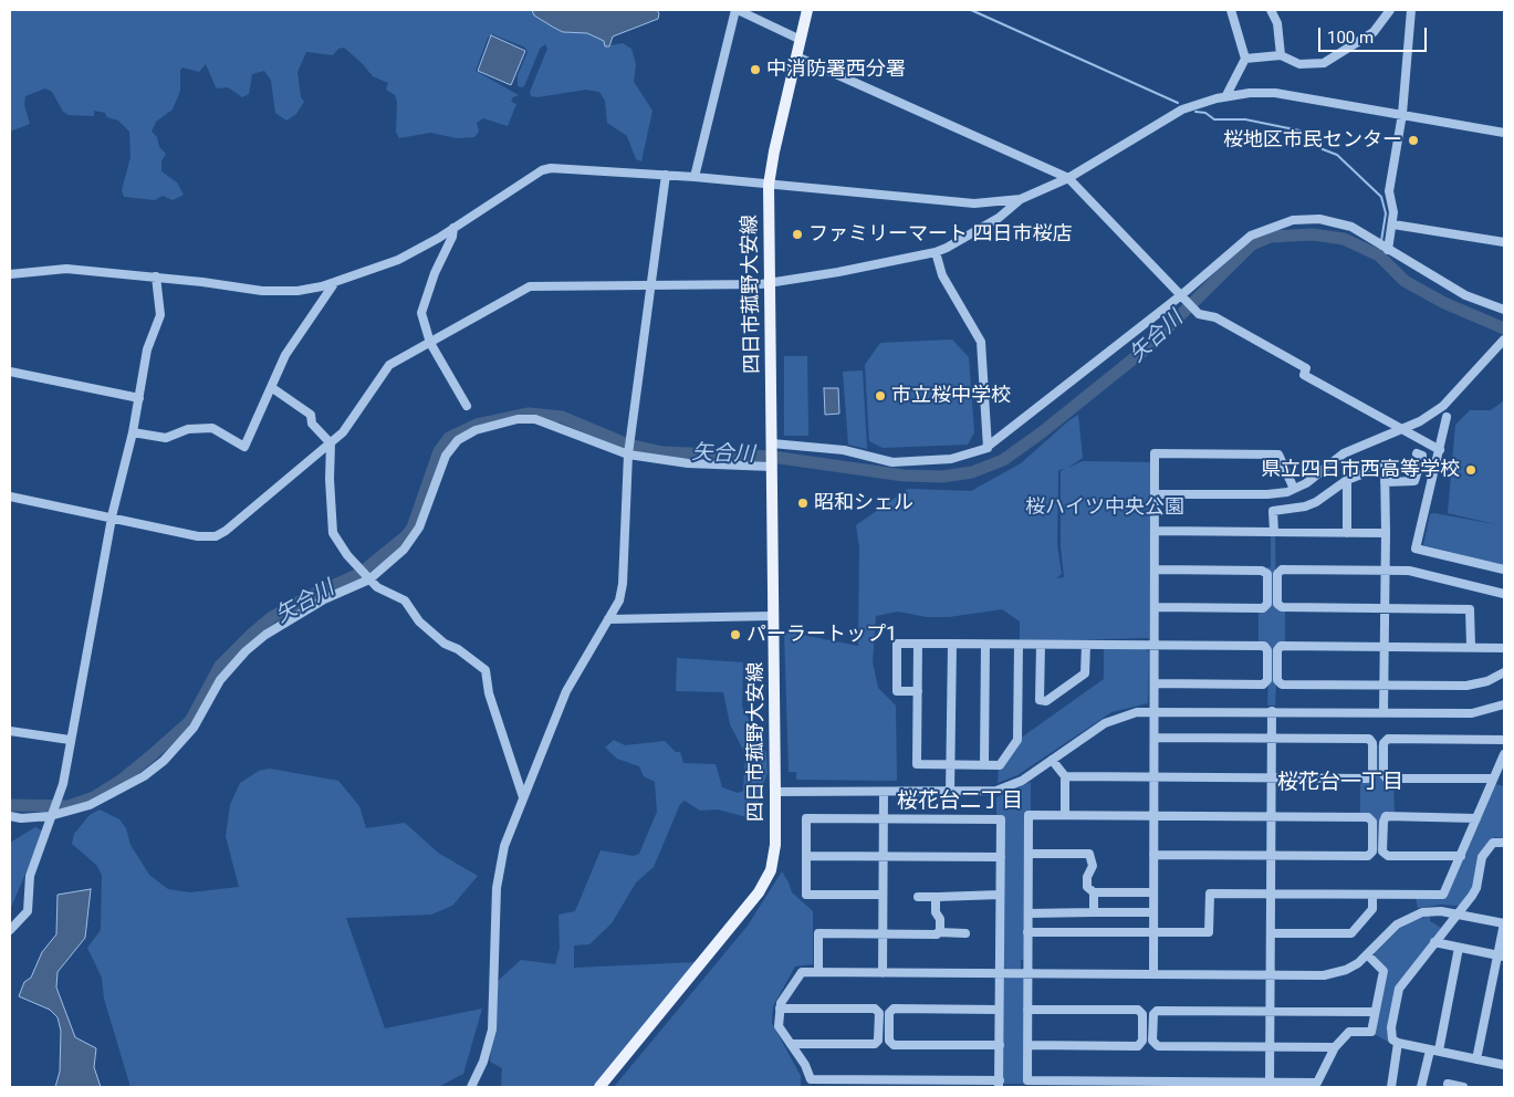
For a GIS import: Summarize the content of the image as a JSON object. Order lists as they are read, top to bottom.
{
  "streets": {
    "main road": ["四日市菰野大安線"]
  },
  "districts": ["桜花台一丁目", "桜花台二丁目"],
  "water": ["矢合川"],
  "parks": ["桜ハイツ中央公園"],
  "places": [
    "中消防署西分署",
    "桜地区市民センター",
    "ファミリーマート 四日市桜店",
    "市立桜中学校",
    "県立四日市西高等学校",
    "昭和シェル",
    "パーラートップ1"
  ],
  "scale_bar": "100 m"
}
